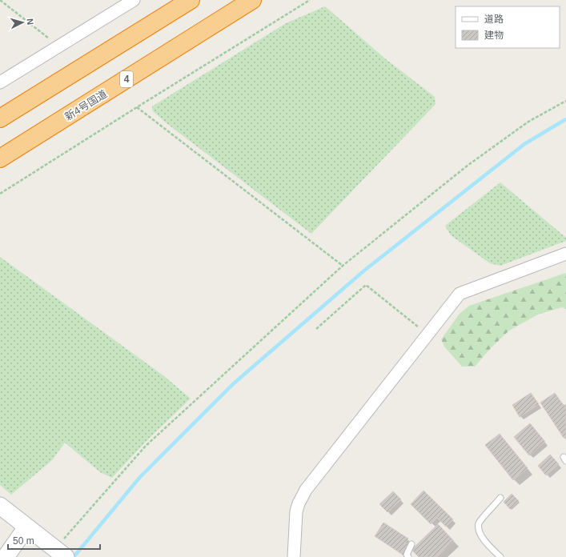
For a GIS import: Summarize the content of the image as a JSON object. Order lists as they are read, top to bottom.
{
  "streets": {
    "highway": ["4", "新4号国道"]
  },
  "legend": ["道路", "建物"],
  "scale_bar": "50 m",
  "north": "right"
}
